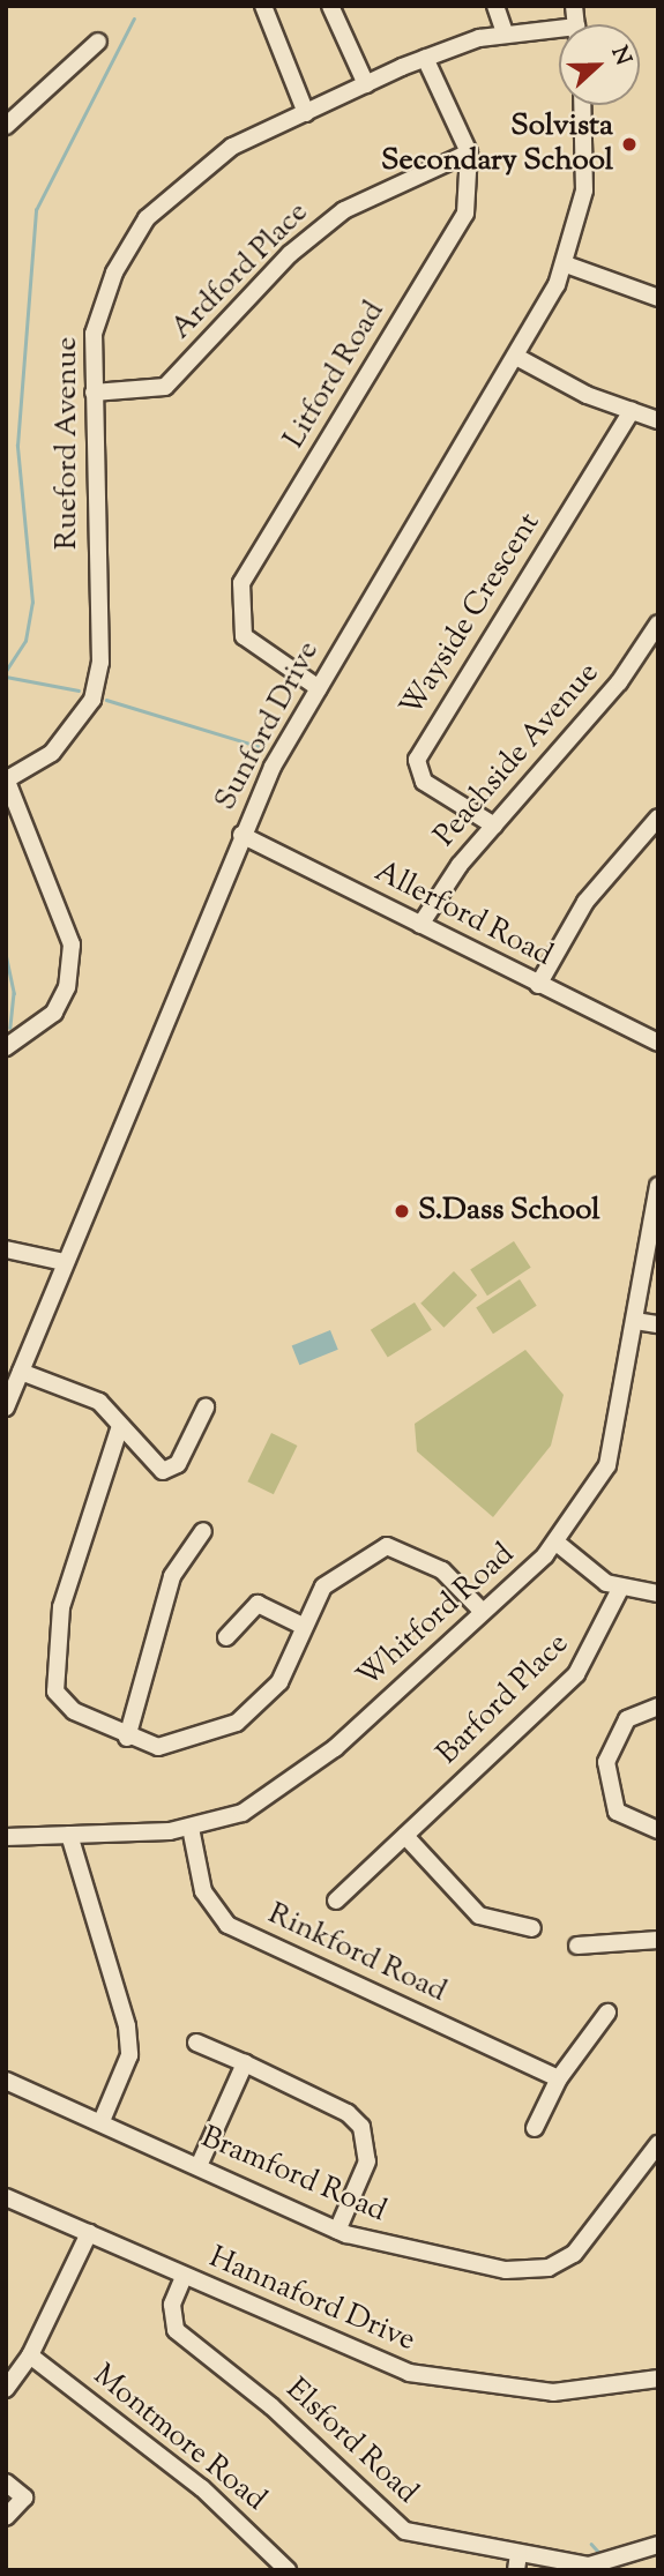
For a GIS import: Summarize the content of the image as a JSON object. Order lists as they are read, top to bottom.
{
  "streets": {
    "street": [
      "Ardford Place",
      "Litford Road",
      "Rueford Avenue",
      "Wayside Crescent",
      "Sunford Drive",
      "Peachside Avenue",
      "Allerford Road",
      "Whitford Road",
      "Barford Place",
      "Rinkford Road",
      "Bramford Road",
      "Hannaford Drive",
      "Montmore Road",
      "Elsford Road"
    ]
  },
  "crossings": [
    ["Ardford Place", "Litford Road"],
    ["Ardford Place", "Rueford Avenue"],
    ["Litford Road", "Rueford Avenue"],
    ["Litford Road", "Sunford Drive"],
    ["Wayside Crescent", "Peachside Avenue"],
    ["Sunford Drive", "Allerford Road"],
    ["Peachside Avenue", "Allerford Road"],
    ["Whitford Road", "Rinkford Road"],
    ["Hannaford Drive", "Elsford Road"]
  ],
  "places": ["Solvista Secondary School", "S.Dass School"],
  "north": "right"
}
